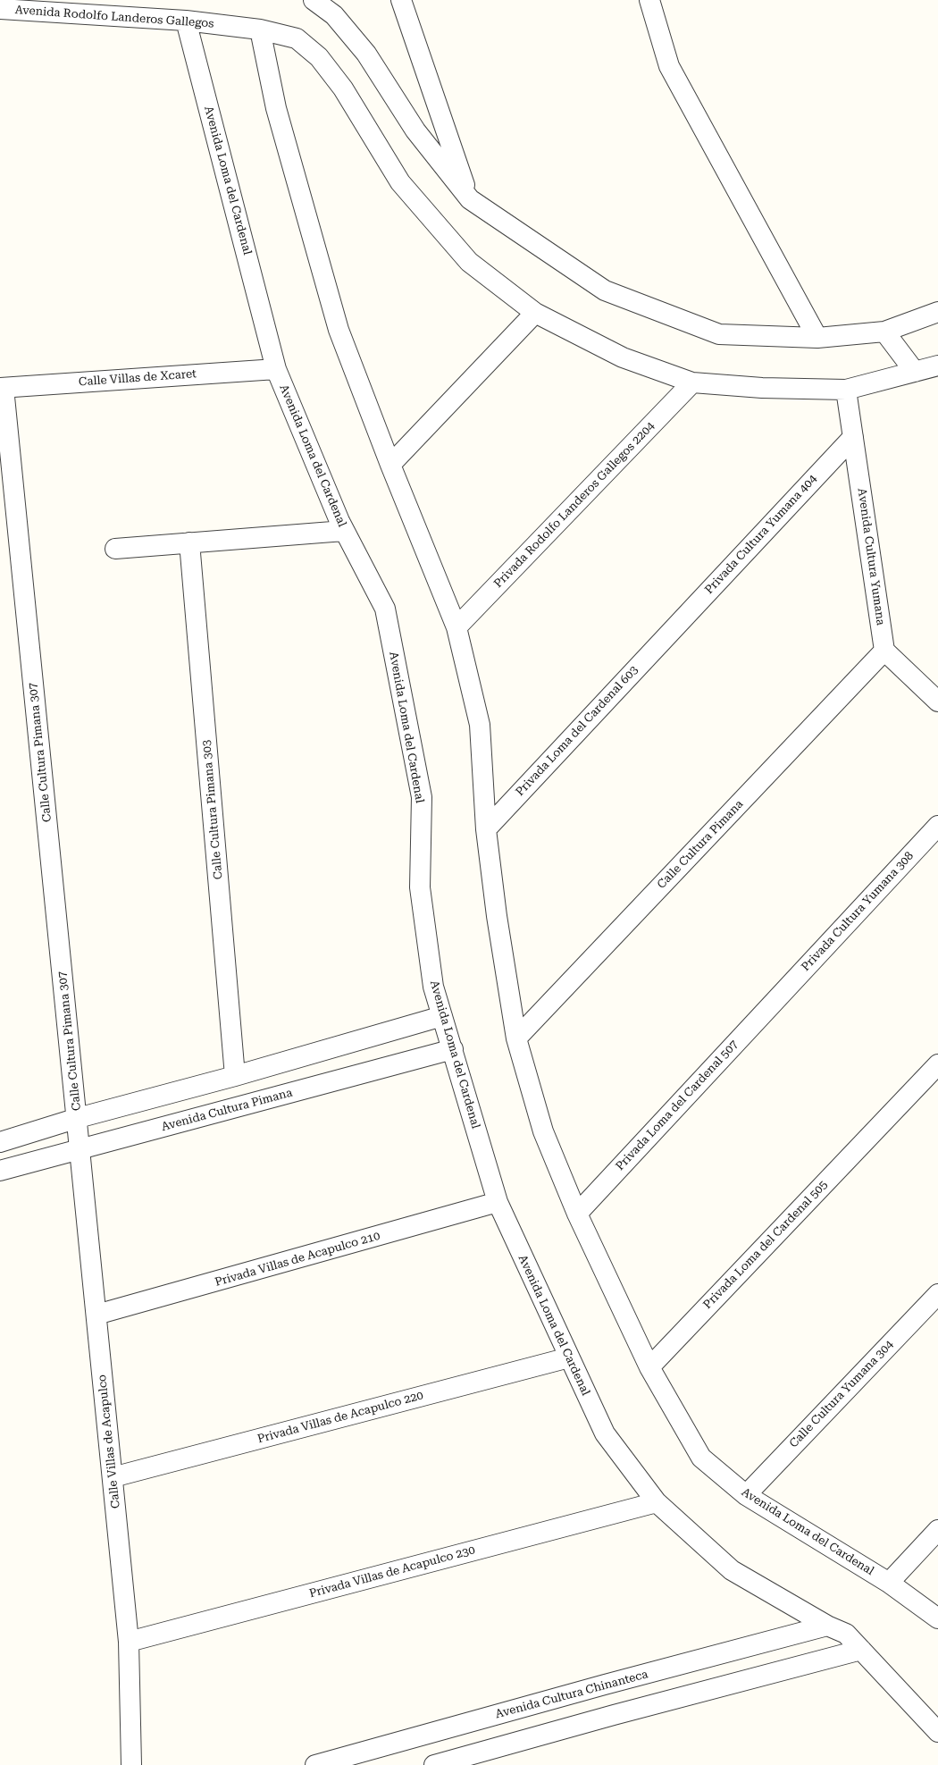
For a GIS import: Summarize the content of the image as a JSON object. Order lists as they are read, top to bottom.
{
  "streets": {
    "street": [
      "Avenida Rodolfo Landeros Gallegos",
      "Avenida Loma del Cardenal",
      "Calle Villas de Xcaret",
      "Privada Rodolfo Landeros Gallegos 2204",
      "Privada Cultura Yumana 404",
      "Avenida Cultura Yumana",
      "Privada Loma del Cardenal 603",
      "Calle Cultura Pimana 307",
      "Calle Cultura Pimana 303",
      "Calle Cultura Pimana",
      "Privada Cultura Yumana 308",
      "Privada Loma del Cardenal 507",
      "Avenida Cultura Pimana",
      "Privada Loma del Cardenal 505",
      "Privada Villas de Acapulco 210",
      "Calle Cultura Yumana 304",
      "Privada Villas de Acapulco 220",
      "Calle Villas de Acapulco",
      "Privada Villas de Acapulco 230",
      "Avenida Cultura Chinanteca"
    ]
  },
  "crossings": [
    ["Avenida Rodolfo Landeros Gallegos", "Avenida Loma del Cardenal"],
    ["Avenida Rodolfo Landeros Gallegos", "Privada Rodolfo Landeros Gallegos 2204"],
    ["Avenida Rodolfo Landeros Gallegos", "Avenida Cultura Yumana"],
    ["Avenida Loma del Cardenal", "Calle Villas de Xcaret"],
    ["Avenida Loma del Cardenal", "Privada Rodolfo Landeros Gallegos 2204"],
    ["Avenida Loma del Cardenal", "Privada Loma del Cardenal 603"],
    ["Avenida Loma del Cardenal", "Calle Cultura Pimana"],
    ["Avenida Loma del Cardenal", "Privada Loma del Cardenal 507"],
    ["Avenida Loma del Cardenal", "Avenida Cultura Pimana"],
    ["Avenida Loma del Cardenal", "Privada Loma del Cardenal 505"],
    ["Avenida Loma del Cardenal", "Privada Villas de Acapulco 210"],
    ["Avenida Loma del Cardenal", "Calle Cultura Yumana 304"],
    ["Avenida Loma del Cardenal", "Privada Villas de Acapulco 220"],
    ["Avenida Loma del Cardenal", "Privada Villas de Acapulco 230"],
    ["Avenida Loma del Cardenal", "Avenida Cultura Chinanteca"],
    ["Calle Villas de Xcaret", "Calle Cultura Pimana 307"],
    ["Privada Cultura Yumana 404", "Avenida Cultura Yumana"],
    ["Privada Cultura Yumana 404", "Privada Loma del Cardenal 603"],
    ["Avenida Cultura Yumana", "Calle Cultura Pimana"],
    ["Calle Cultura Pimana 307", "Calle Villas de Acapulco"],
    ["Privada Cultura Yumana 308", "Privada Loma del Cardenal 507"],
    ["Avenida Cultura Pimana", "Calle Villas de Acapulco"],
    ["Privada Villas de Acapulco 210", "Calle Villas de Acapulco"],
    ["Privada Villas de Acapulco 220", "Calle Villas de Acapulco"],
    ["Calle Villas de Acapulco", "Privada Villas de Acapulco 230"]
  ]
}
